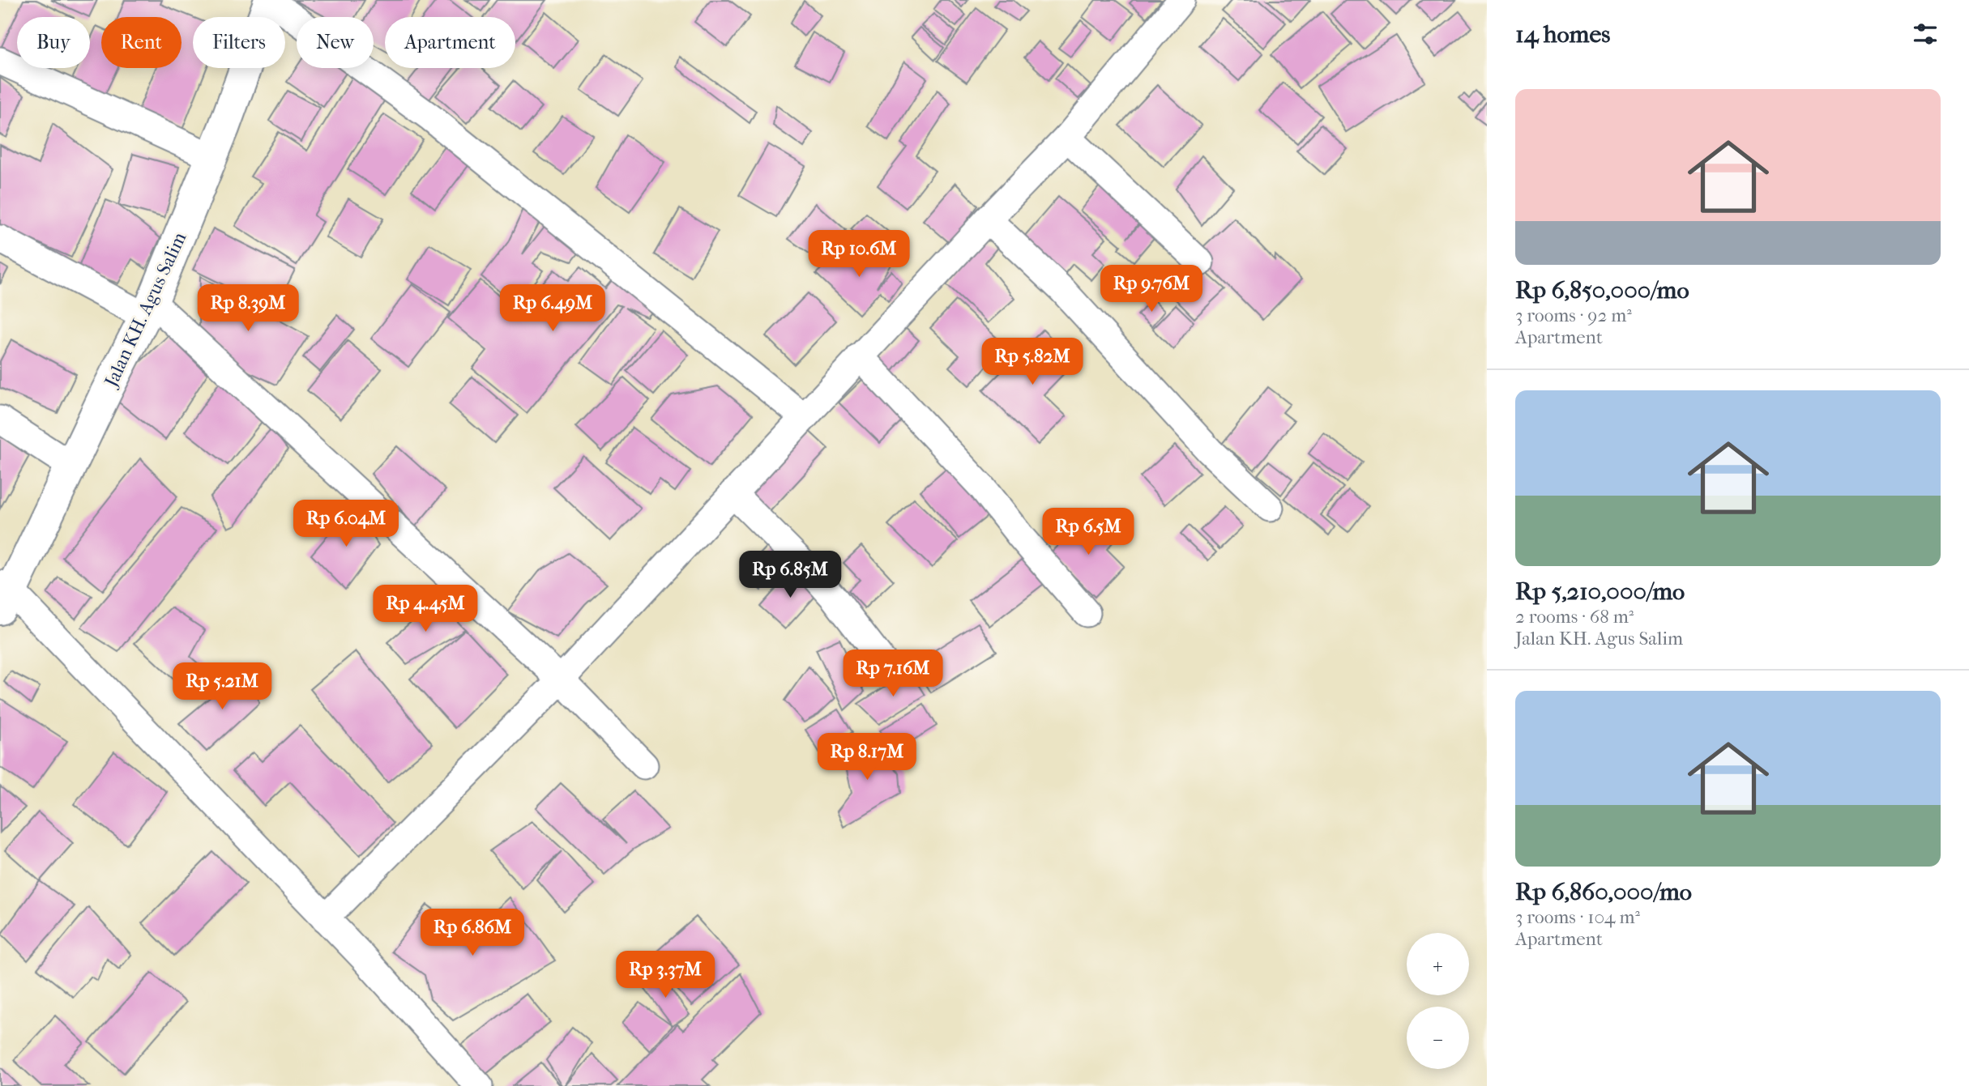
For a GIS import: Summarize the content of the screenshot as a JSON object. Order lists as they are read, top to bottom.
{
  "streets": {
    "main road": ["Jalan KH. Agus Salim"]
  },
  "page": {
    "heading": "14 homes",
    "chip": [
      "Buy",
      "Rent",
      "Filters",
      "New",
      "Apartment"
    ],
    "list": [
      {
        "name": "Rp 6,850,000/mo",
        "note": "3 rooms · 92 m² · Apartment"
      },
      {
        "name": "Rp 5,210,000/mo",
        "note": "2 rooms · 68 m² · Jalan KH. Agus Salim"
      },
      {
        "name": "Rp 6,860,000/mo",
        "note": "3 rooms · 104 m² · Apartment"
      }
    ],
    "price": [
      "Rp 10.6M",
      "Rp 9.76M",
      "Rp 8.39M",
      "Rp 6.49M",
      "Rp 5.82M",
      "Rp 6.04M",
      "Rp 6.5M",
      "Rp 6.85M",
      "Rp 4.45M",
      "Rp 7.16M",
      "Rp 5.21M",
      "Rp 8.17M",
      "Rp 6.86M",
      "Rp 3.37M"
    ],
    "map_buttons": ["+", "−"]
  }
}
